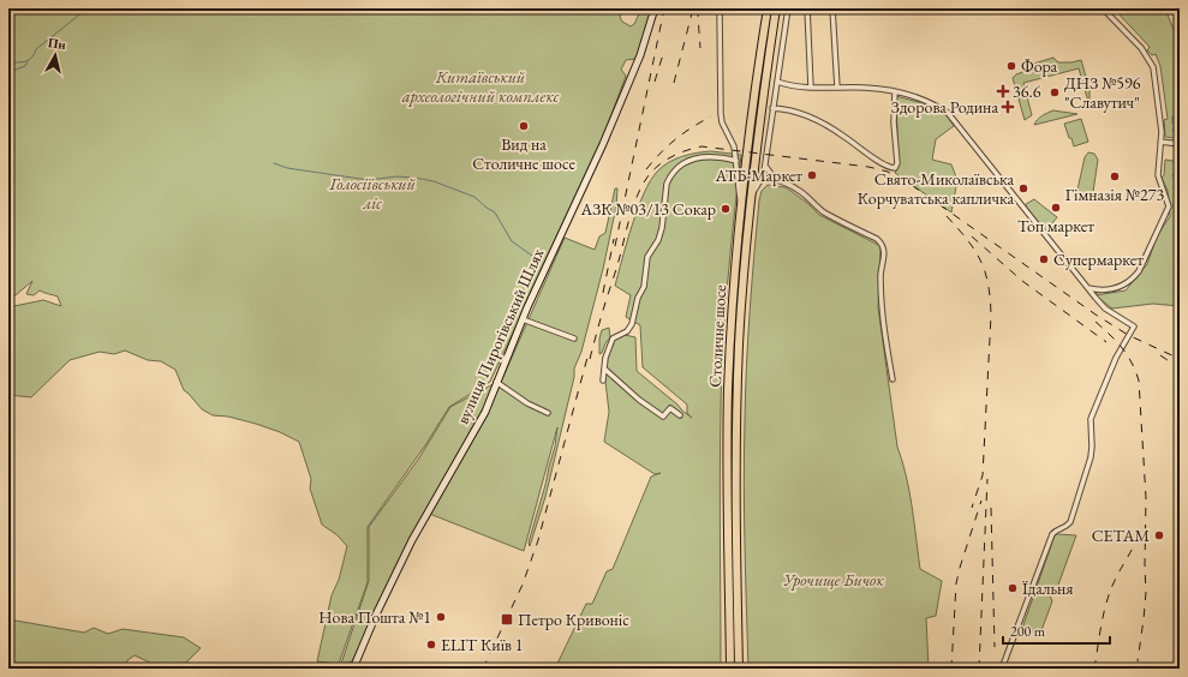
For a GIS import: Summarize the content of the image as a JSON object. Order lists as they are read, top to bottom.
{
  "streets": {
    "highway": ["Столичне шосе"],
    "street": ["вулиця Пирогівський Шлях"]
  },
  "parks": ["Китаївський археологічний комплекс", "Голосіївський ліс", "Урочище Бичок"],
  "places": {
    "other": [
      "Фора",
      "ДНЗ №596 \"Славутич\"",
      "Вид на Столичне шосе",
      "АТБ-Маркет",
      "Гімназія №273",
      "Свято-Миколаївська Корчуватська капличка",
      "Топ маркет",
      "АЗК №03/13 Сокар",
      "Супермаркет",
      "СЕТАМ",
      "Їдальня",
      "Нова Пошта №1",
      "ELIT Київ 1"
    ],
    "health": ["36.6", "Здорова Родина"],
    "transit": ["Петро Кривоніс"]
  },
  "scale_bar": "200 m",
  "north": "top"
}
